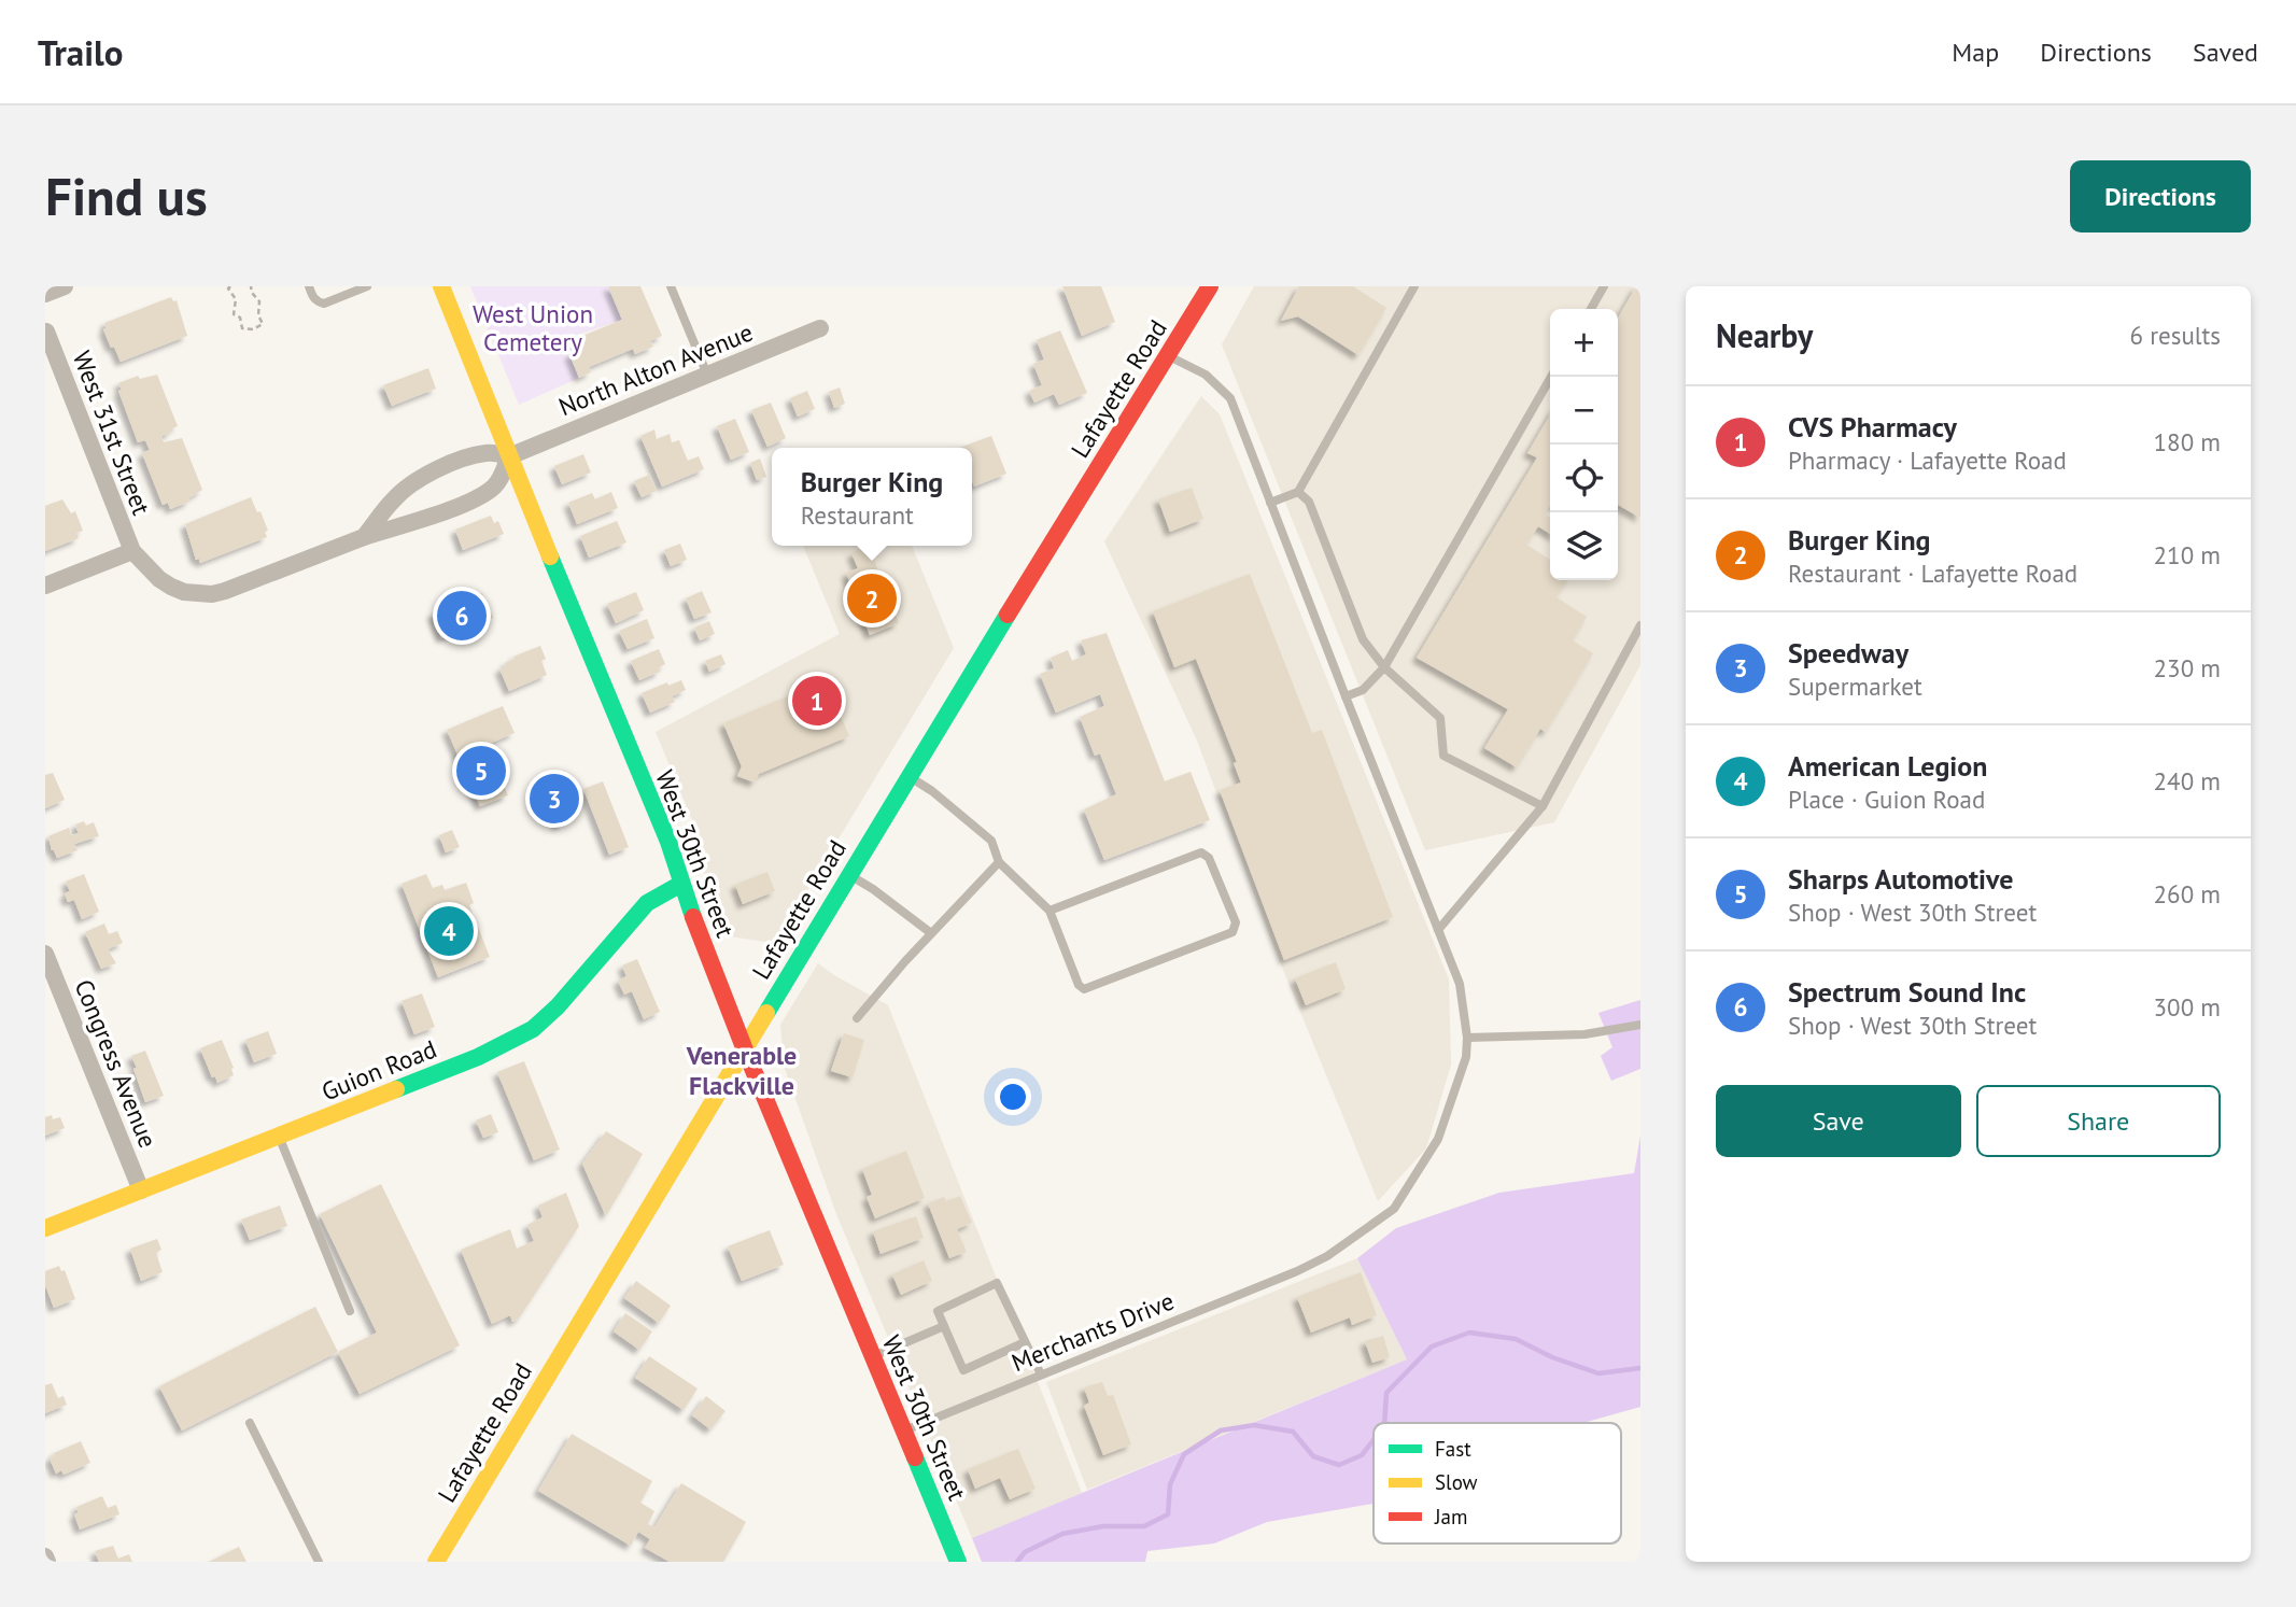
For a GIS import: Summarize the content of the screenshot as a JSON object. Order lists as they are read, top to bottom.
{
  "streets": {
    "main road": ["Lafayette Road", "West 30th Street", "Guion Road"],
    "street": ["North Alton Avenue", "West 31st Street", "Congress Avenue"],
    "lane": ["Merchants Drive"]
  },
  "crossings": [
    ["North Alton Avenue", "West 30th Street"],
    ["Lafayette Road", "West 30th Street"],
    ["Lafayette Road", "Merchants Drive"],
    ["West 30th Street", "Guion Road"],
    ["West 30th Street", "Merchants Drive"],
    ["Congress Avenue", "Guion Road"]
  ],
  "districts": ["Venerable Flackville"],
  "parks": ["West Union Cemetery"],
  "legend": ["Fast", "Slow", "Jam"],
  "page": {
    "header": "Trailo",
    "nav": ["Map", "Directions", "Saved"],
    "buttons": [
      "Directions",
      ["Save", "Share"]
    ],
    "title": "Find us",
    "heading": ["Nearby", "6 results"],
    "map_buttons": ["+", "−"],
    "list": [
      {
        "mark": "1",
        "name": "CVS Pharmacy",
        "note": "Pharmacy · Lafayette Road",
        "value": "180 m"
      },
      {
        "mark": "2",
        "name": "Burger King",
        "note": "Restaurant · Lafayette Road",
        "value": "210 m"
      },
      {
        "mark": "3",
        "name": "Speedway",
        "note": "Supermarket",
        "value": "230 m"
      },
      {
        "mark": "4",
        "name": "American Legion",
        "note": "Place · Guion Road",
        "value": "240 m"
      },
      {
        "mark": "5",
        "name": "Sharps Automotive",
        "note": "Shop · West 30th Street",
        "value": "260 m"
      },
      {
        "mark": "6",
        "name": "Spectrum Sound Inc",
        "note": "Shop · West 30th Street",
        "value": "300 m"
      }
    ],
    "popup": ["Burger King", "Restaurant"],
    "pins": [
      "2",
      "6",
      "1",
      "5",
      "3",
      "4"
    ]
  }
}
